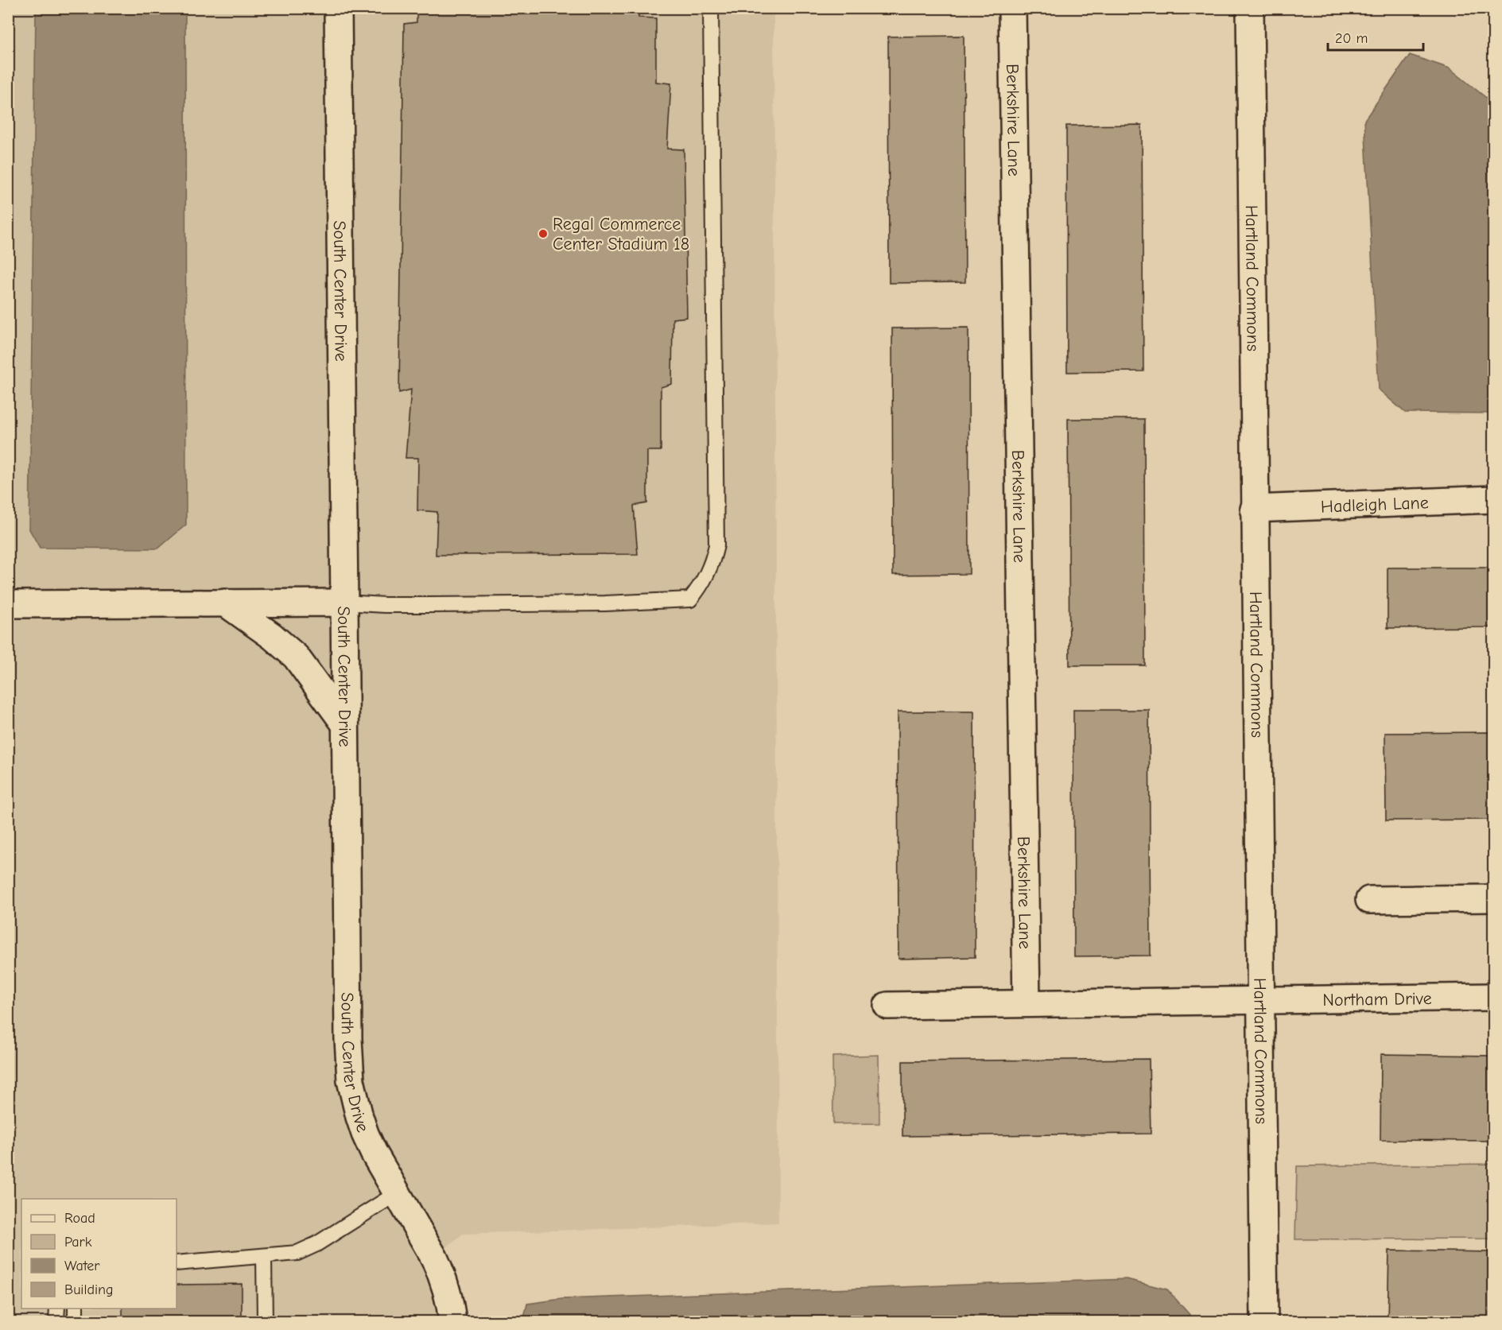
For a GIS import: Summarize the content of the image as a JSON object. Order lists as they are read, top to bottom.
{
  "streets": {
    "street": [
      "Berkshire Lane",
      "Hartland Commons",
      "South Center Drive",
      "Hadleigh Lane",
      "Northam Drive"
    ]
  },
  "crossings": [
    ["Berkshire Lane", "Northam Drive"],
    ["Hartland Commons", "Hadleigh Lane"],
    ["Hartland Commons", "Northam Drive"]
  ],
  "places": ["Regal Commerce Center Stadium 18"],
  "legend": [
    "Road",
    "Park",
    "Water",
    "Building"
  ],
  "scale_bar": "20 m"
}
